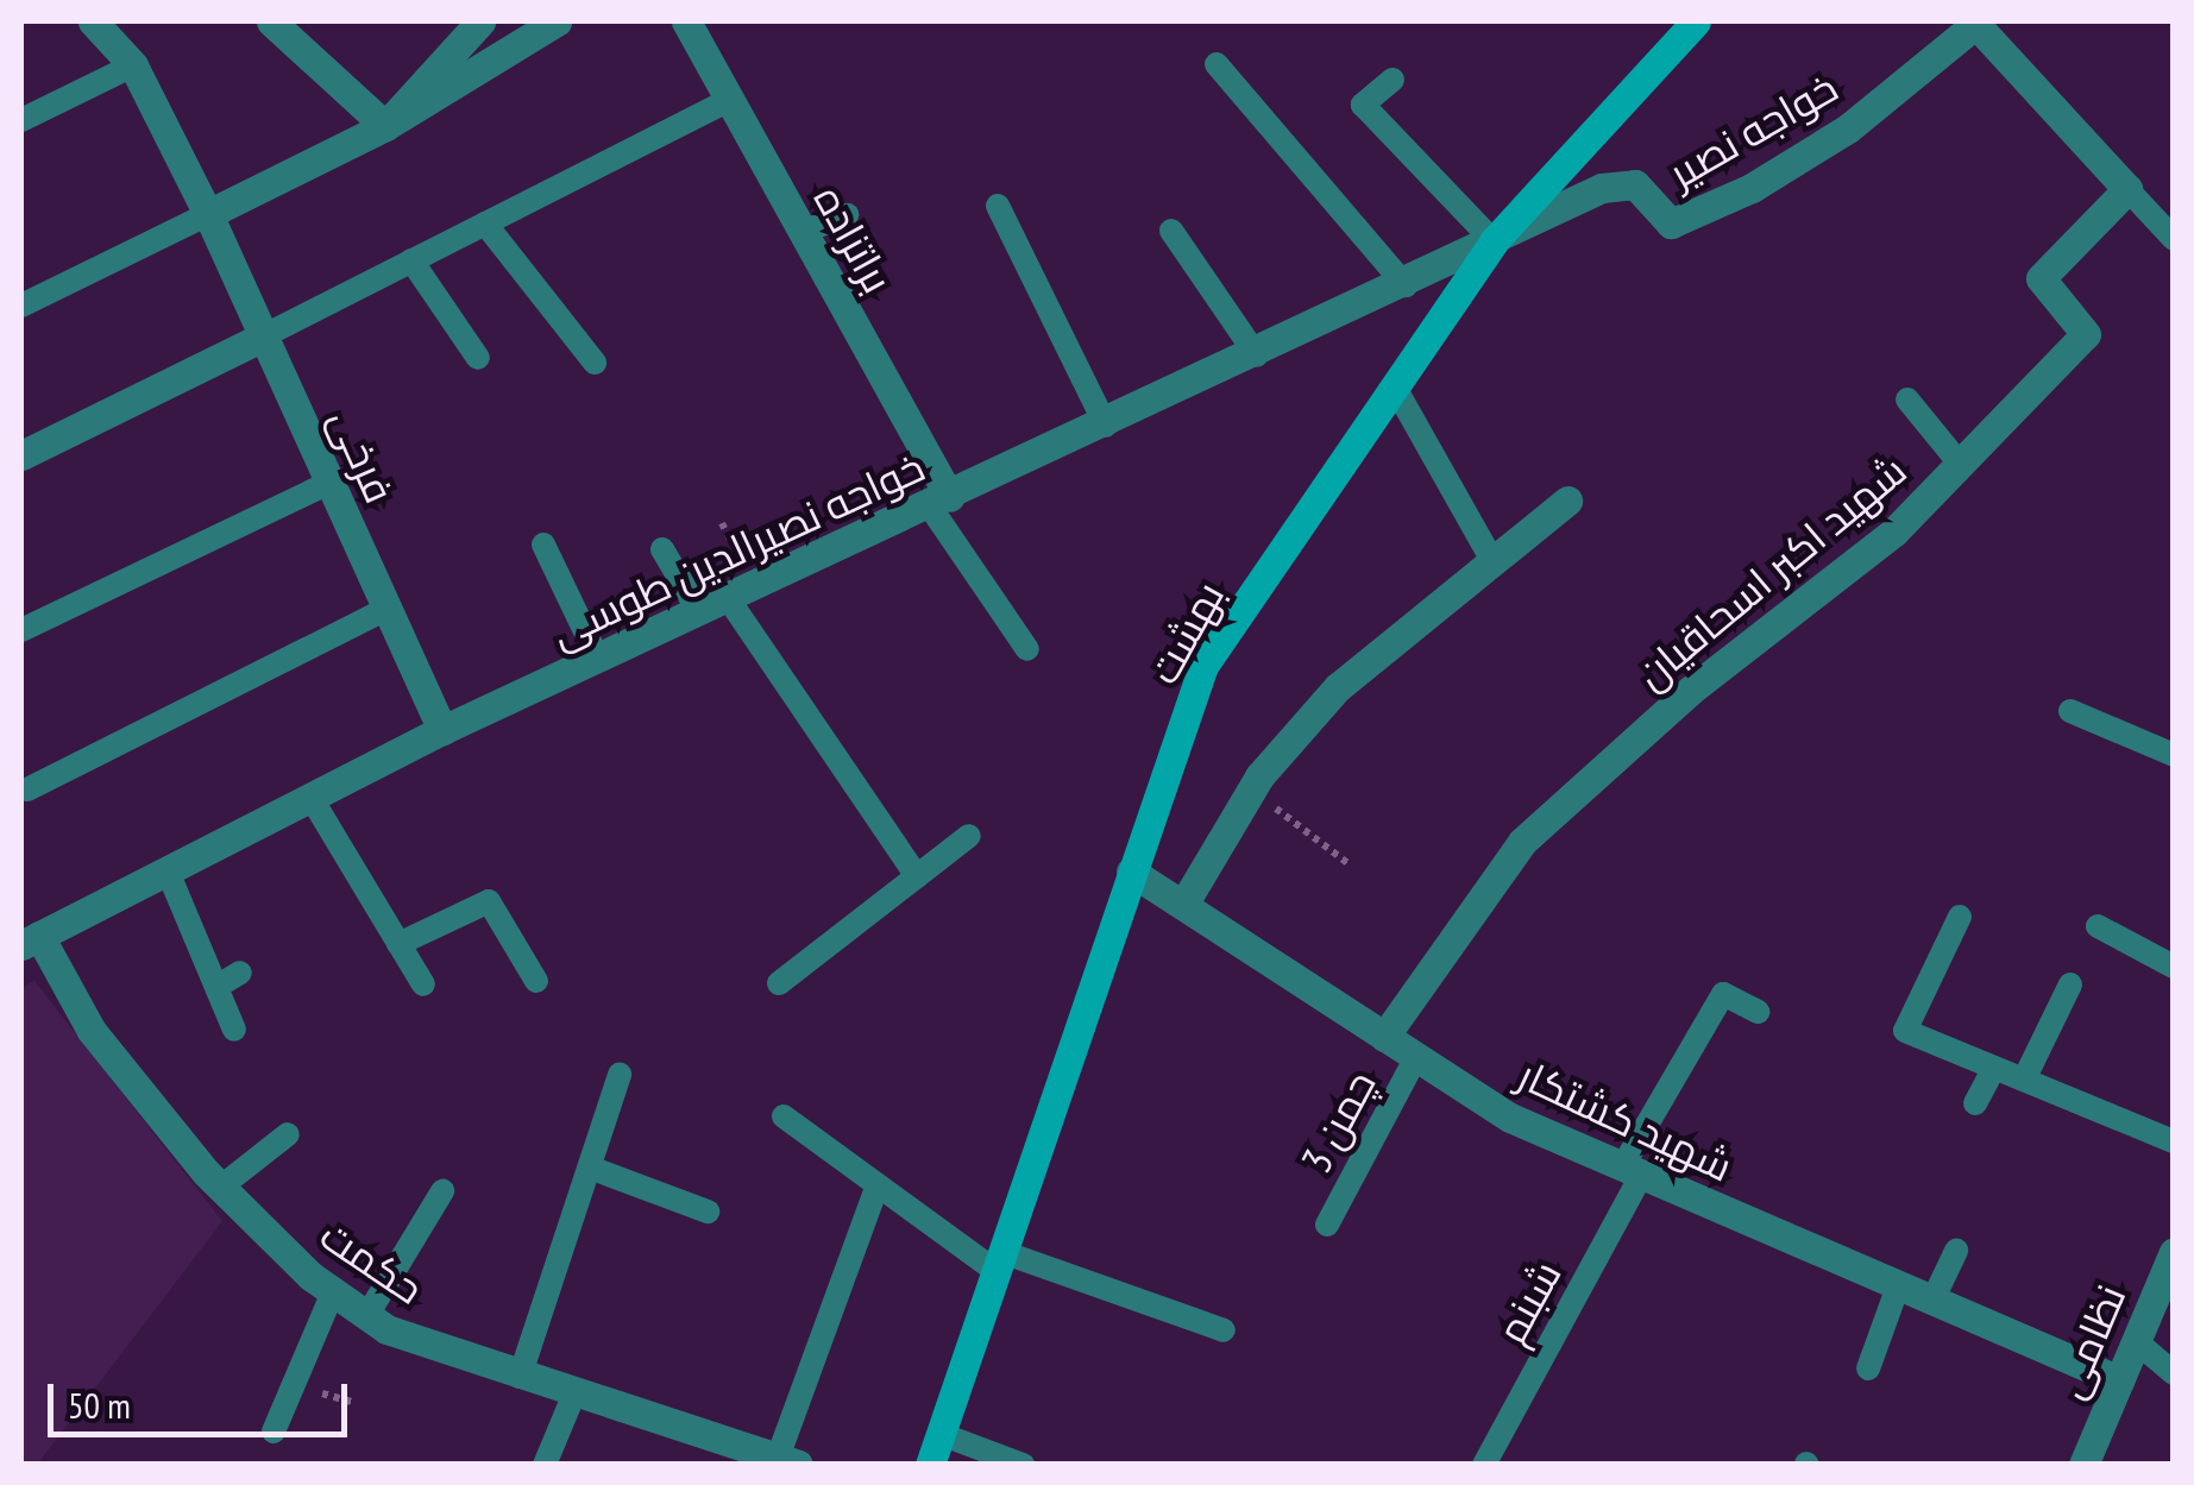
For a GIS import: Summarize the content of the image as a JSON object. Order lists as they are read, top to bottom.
{
  "streets": {
    "street": [
      "خواجه نصیر",
      "براتزاده",
      "فرخی",
      "خواجه نصیرالدین طوسی",
      "شهید اکبر اسحاقیان",
      "بهشت",
      "شهید کشتکار",
      "حکمت",
      "نظامی"
    ],
    "lane": ["چمن 3", "شبنم"]
  },
  "crossings": [
    ["خواجه نصیر", "خواجه نصیرالدین طوسی"],
    ["خواجه نصیر", "بهشت"],
    ["براتزاده", "خواجه نصیرالدین طوسی"],
    ["فرخی", "خواجه نصیرالدین طوسی"],
    ["خواجه نصیرالدین طوسی", "بهشت"],
    ["خواجه نصیرالدین طوسی", "حکمت"],
    ["شهید اکبر اسحاقیان", "شهید کشتکار"],
    ["بهشت", "شهید کشتکار"],
    ["شهید کشتکار", "چمن 3"],
    ["شهید کشتکار", "شبنم"],
    ["شهید کشتکار", "نظامی"]
  ],
  "scale_bar": "50 m"
}
